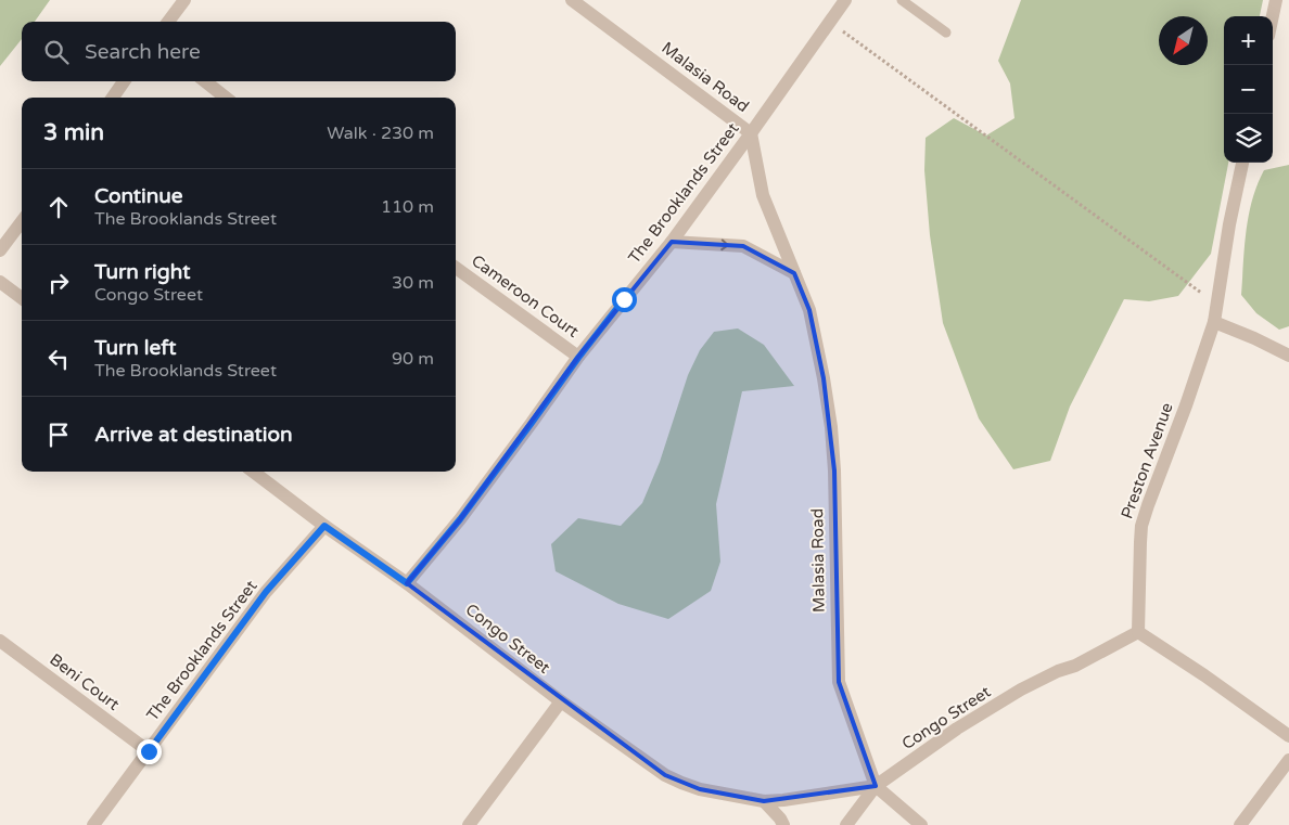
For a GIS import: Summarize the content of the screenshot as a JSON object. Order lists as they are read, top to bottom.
{
  "streets": {
    "street": [
      "Malasia Road",
      "The Brooklands Street",
      "Cameroon Court",
      "Preston Avenue",
      "Congo Street",
      "Beni Court"
    ]
  },
  "crossings": [
    ["Malasia Road", "The Brooklands Street"],
    ["Malasia Road", "Congo Street"],
    ["The Brooklands Street", "Cameroon Court"],
    ["The Brooklands Street", "Congo Street"],
    ["The Brooklands Street", "Beni Court"],
    ["Preston Avenue", "Congo Street"]
  ],
  "north": "bottom left",
  "page": {
    "map_buttons": ["+", "−"],
    "search": "Search here",
    "heading": ["3 min", "Walk · 230 m"],
    "list": [
      ["Continue", "The Brooklands Street", "110 m"],
      ["Turn right", "Congo Street", "30 m"],
      ["Turn left", "The Brooklands Street", "90 m"],
      "Arrive at destination"
    ]
  }
}
